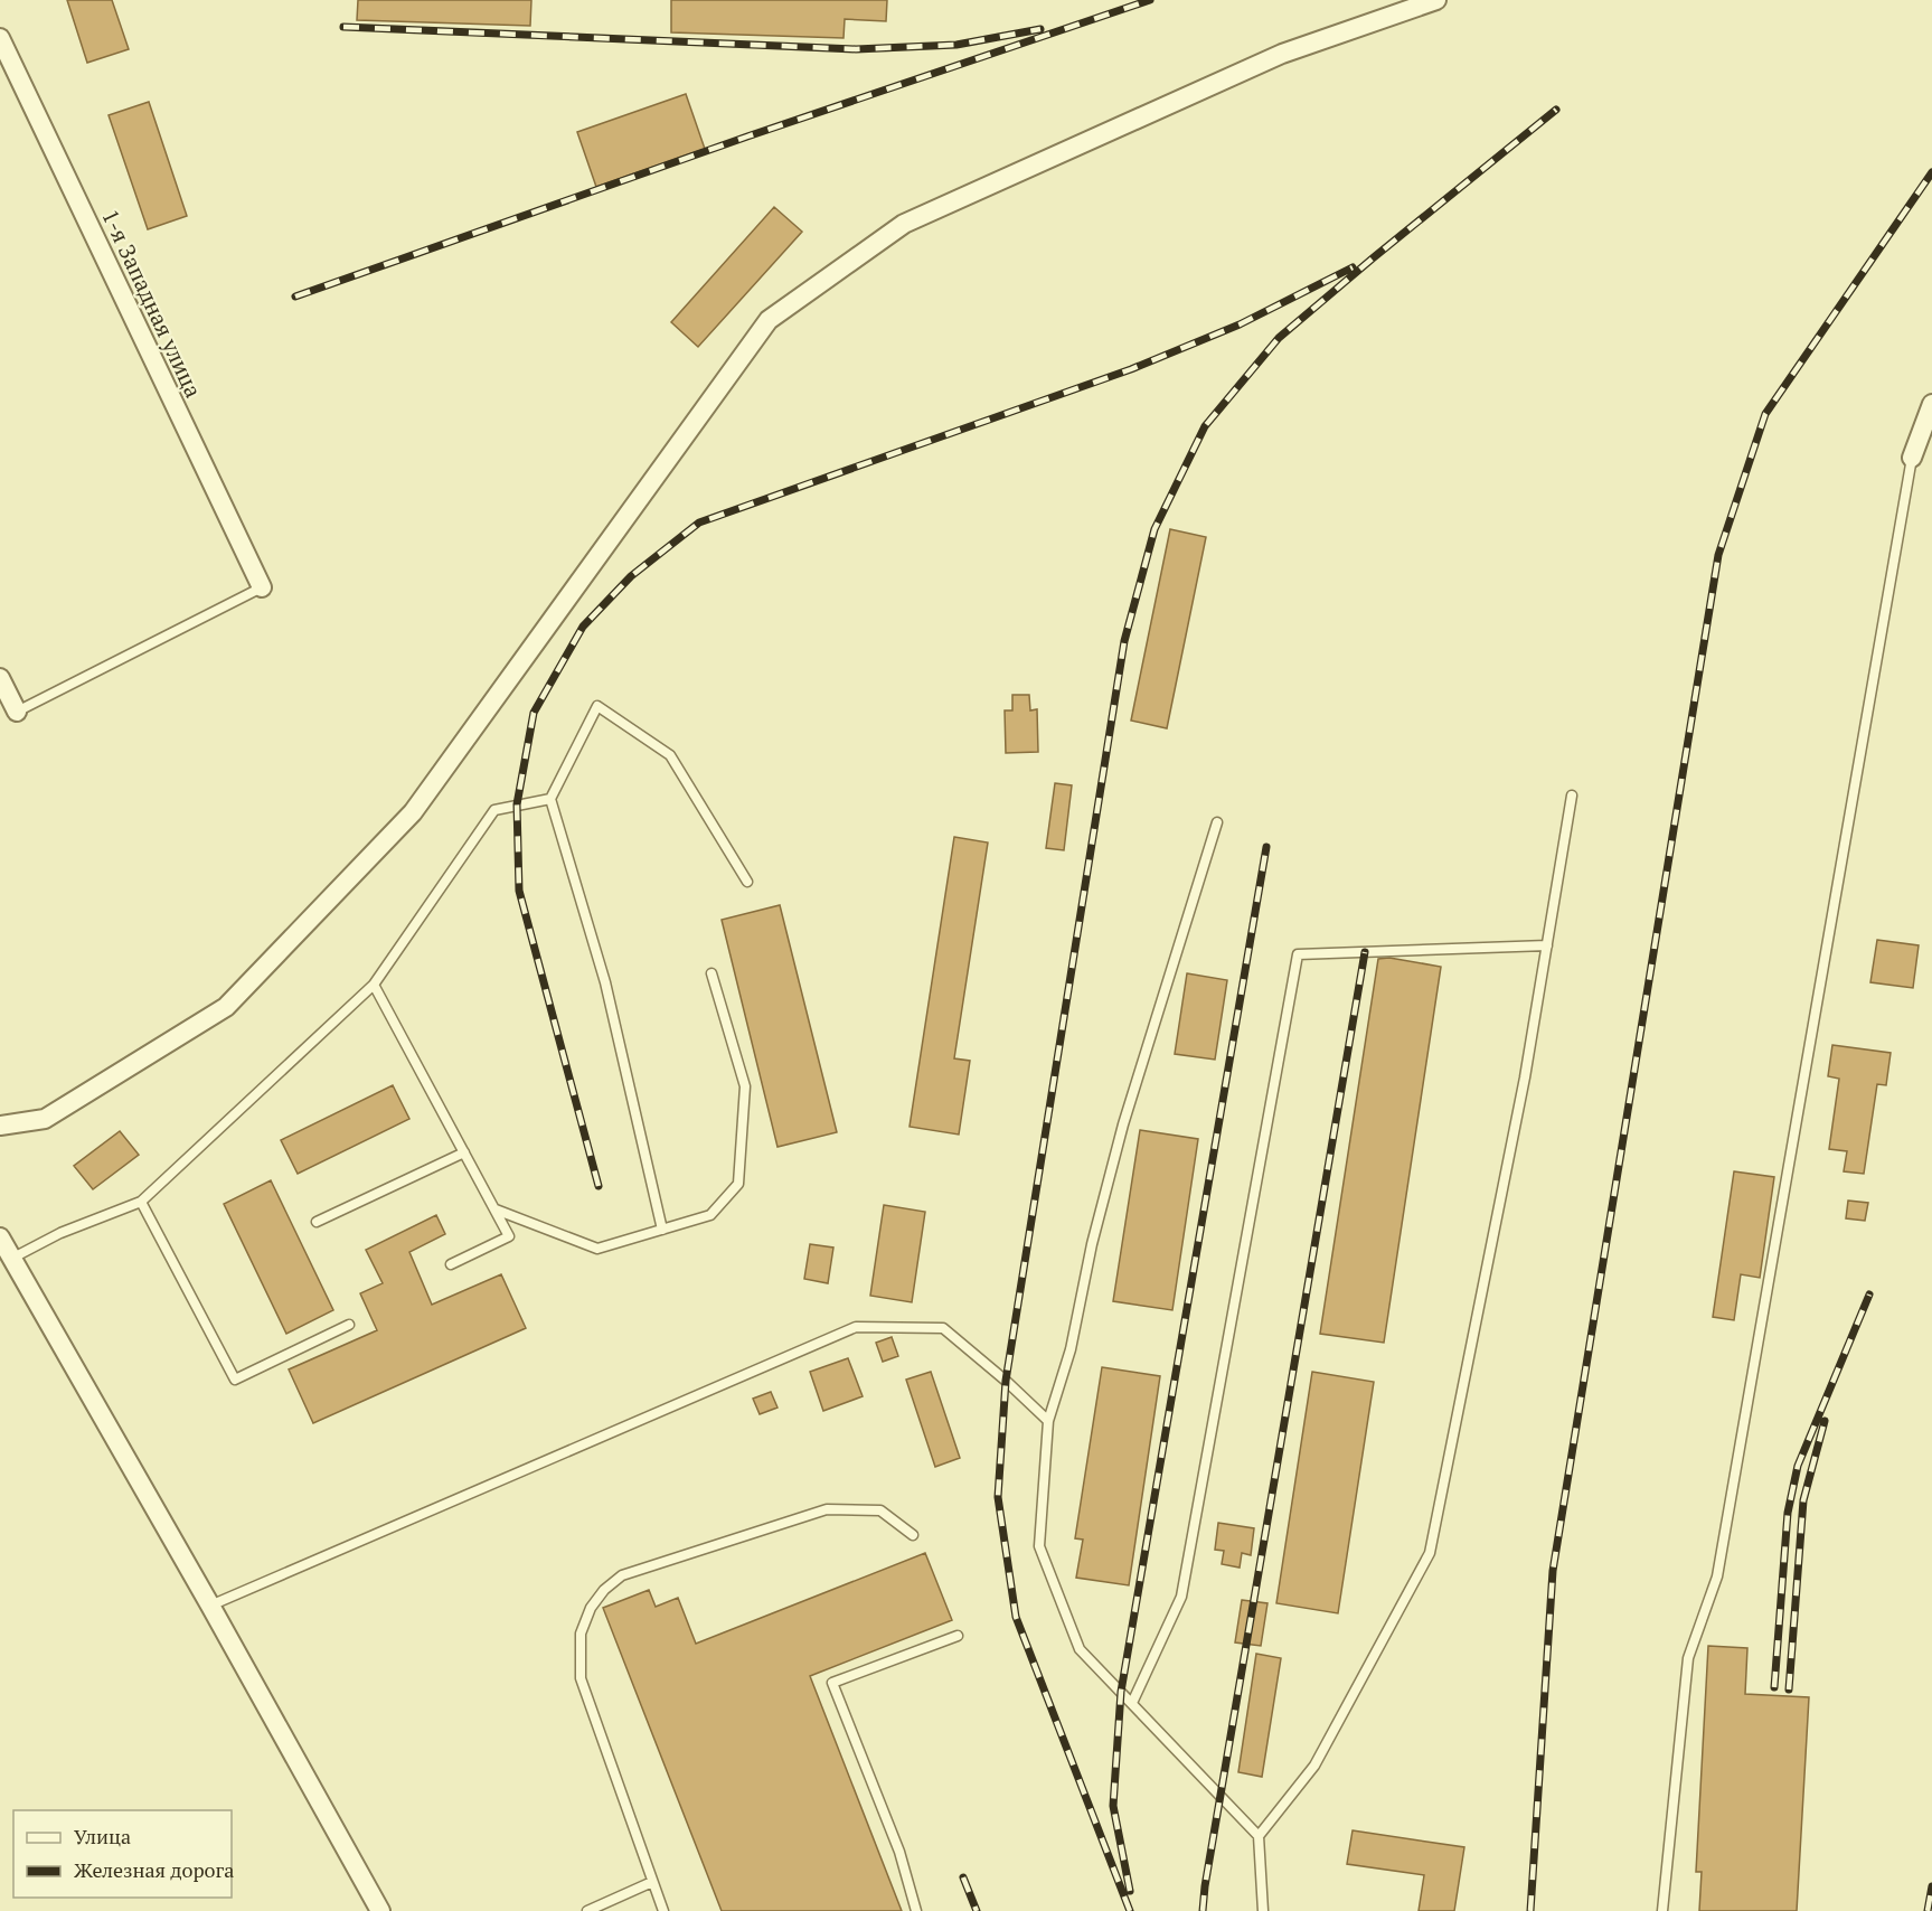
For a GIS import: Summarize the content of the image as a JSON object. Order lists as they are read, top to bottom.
{
  "streets": {
    "street": ["1-я Западная улица"]
  },
  "legend": ["Улица", "Железная дорога"]
}
